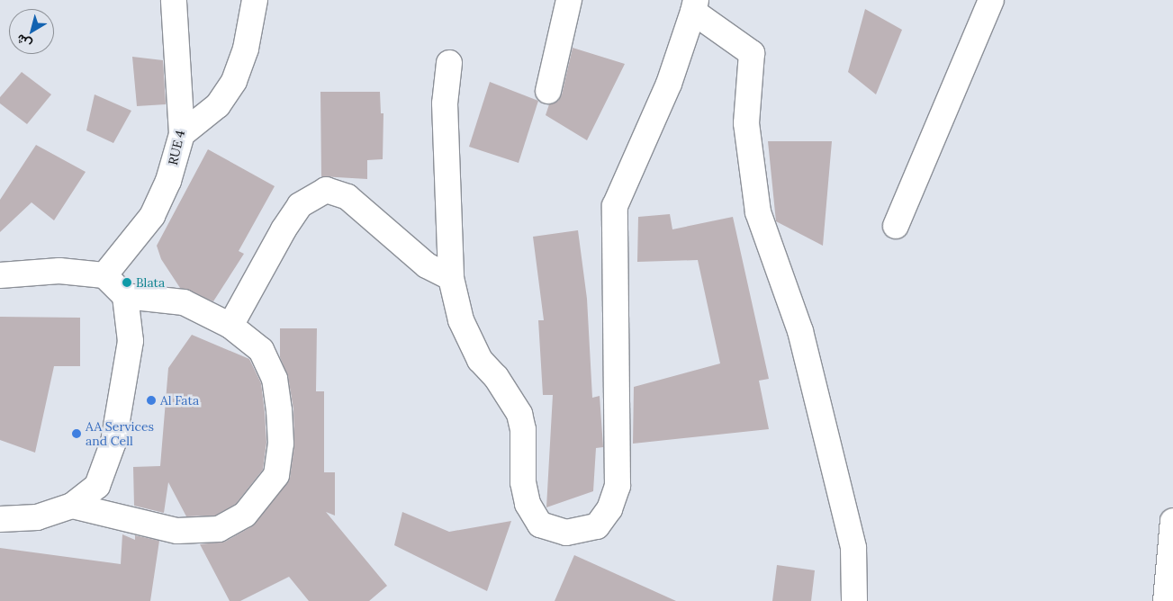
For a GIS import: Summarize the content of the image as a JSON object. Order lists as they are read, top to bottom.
{
  "streets": {
    "street": ["RUE 4"]
  },
  "places": ["Blata", "Al Fata", "AA Services and Cell"],
  "north": "bottom left"
}
